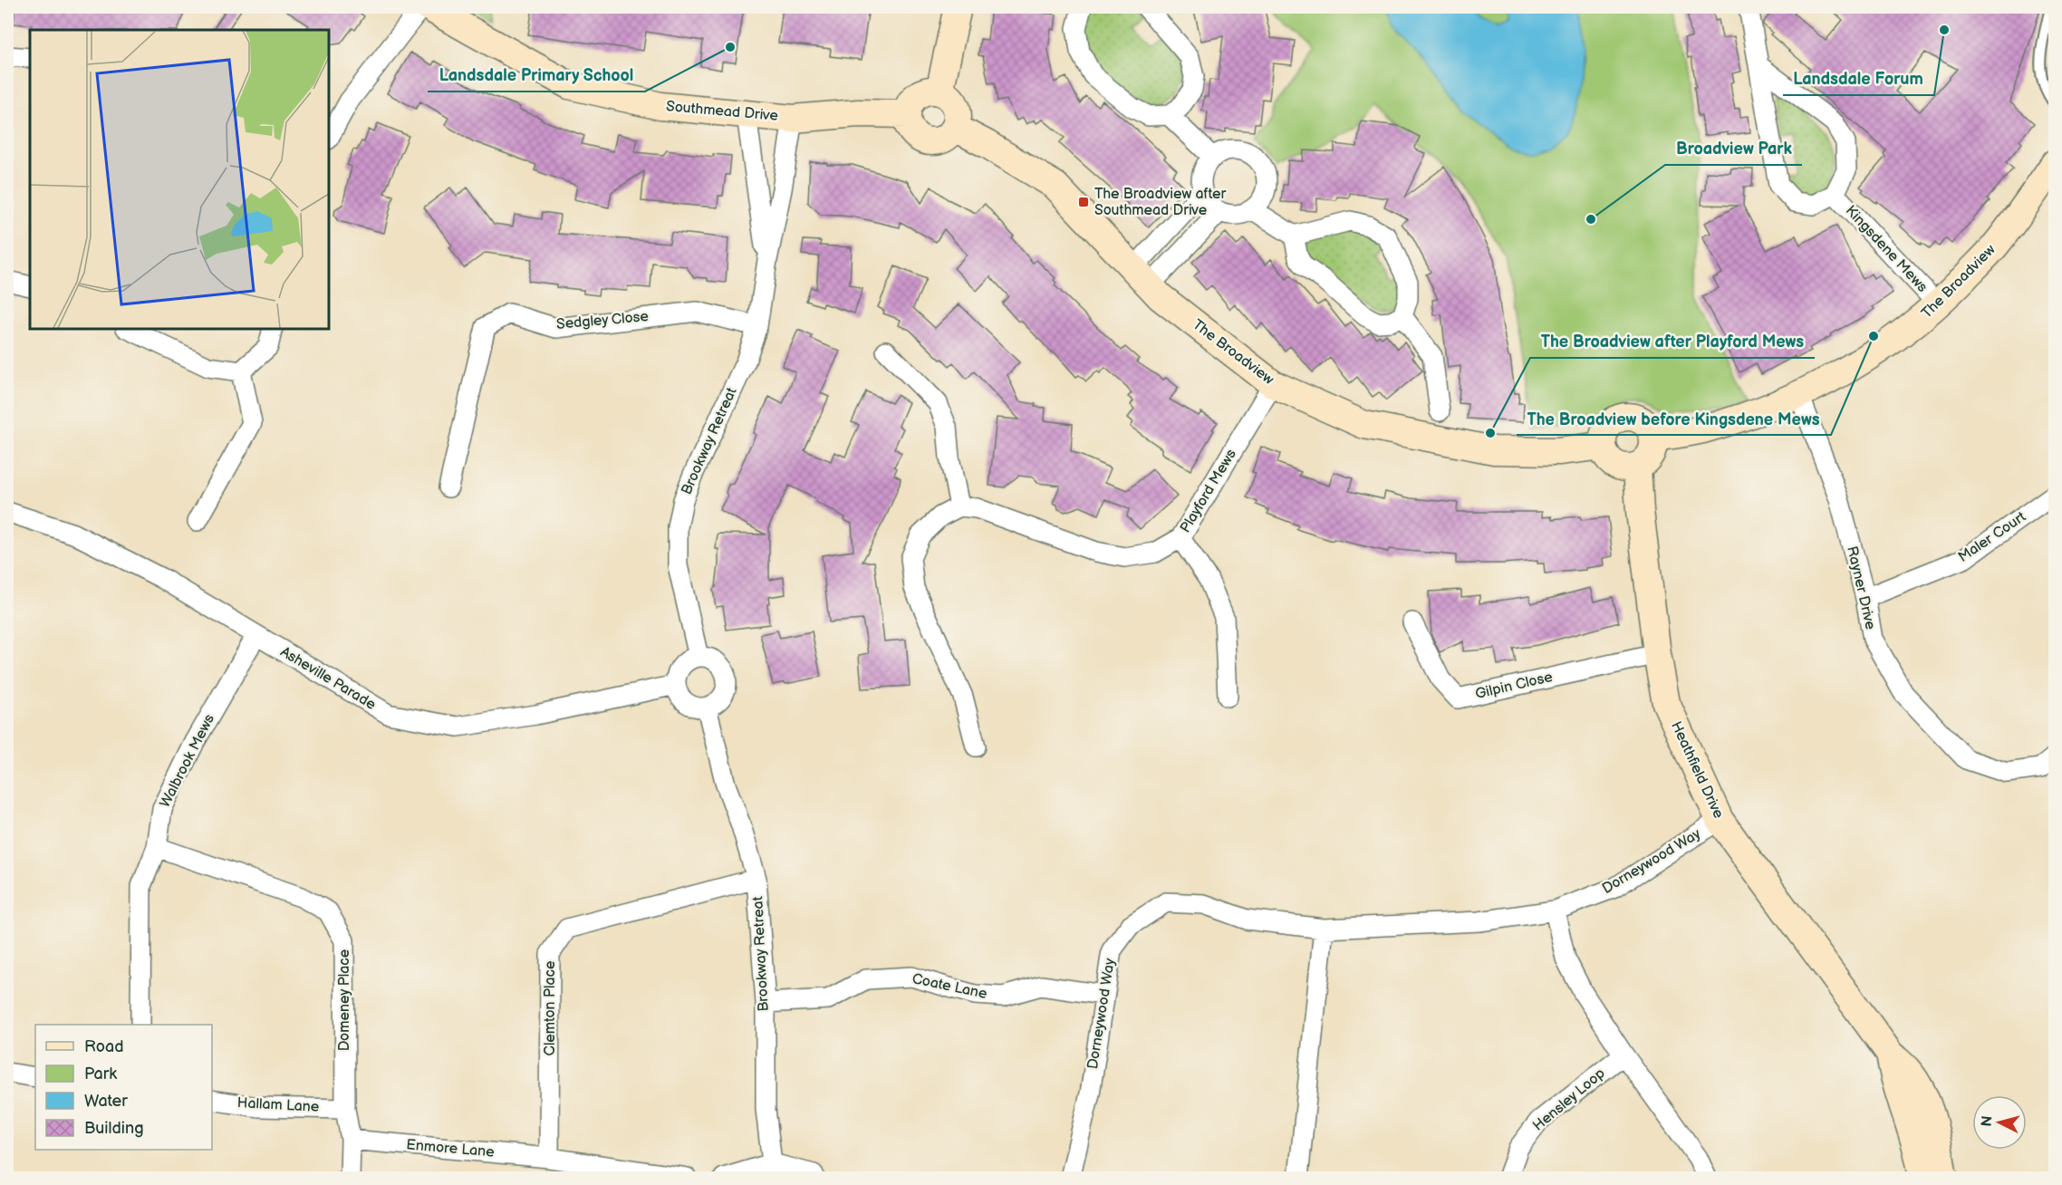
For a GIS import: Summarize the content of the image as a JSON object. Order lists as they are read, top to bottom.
{
  "streets": {
    "street": [
      "Southmead Drive",
      "Kingsdene Mews",
      "The Broadview",
      "Sedgley Close",
      "Brookway Retreat",
      "Playford Mews",
      "Maler Court",
      "Rayner Drive",
      "Asheville Parade",
      "Gilpin Close",
      "Walbrook Mews",
      "Heathfield Drive",
      "Dorneywood Way",
      "Coate Lane",
      "Domeney Place",
      "Clemton Place",
      "Hensley Loop",
      "Hallam Lane",
      "Enmore Lane"
    ]
  },
  "crossings": [
    ["Southmead Drive", "The Broadview"],
    ["Southmead Drive", "Brookway Retreat"],
    ["Kingsdene Mews", "The Broadview"],
    ["The Broadview", "Playford Mews"],
    ["The Broadview", "Rayner Drive"],
    ["The Broadview", "Heathfield Drive"],
    ["Sedgley Close", "Brookway Retreat"],
    ["Brookway Retreat", "Asheville Parade"],
    ["Brookway Retreat", "Coate Lane"],
    ["Brookway Retreat", "Clemton Place"],
    ["Maler Court", "Rayner Drive"],
    ["Asheville Parade", "Walbrook Mews"],
    ["Gilpin Close", "Heathfield Drive"],
    ["Walbrook Mews", "Domeney Place"],
    ["Heathfield Drive", "Dorneywood Way"],
    ["Dorneywood Way", "Coate Lane"],
    ["Domeney Place", "Hallam Lane"],
    ["Domeney Place", "Enmore Lane"],
    ["Clemton Place", "Enmore Lane"]
  ],
  "places": {
    "other": [
      "Landsdale Forum",
      "Landsdale Primary School",
      "Broadview Park",
      "The Broadview before Kingsdene Mews",
      "The Broadview after Playford Mews"
    ],
    "transit": ["The Broadview after Southmead Drive"]
  },
  "legend": [
    "Road",
    "Park",
    "Water",
    "Building"
  ],
  "north": "left"
}
